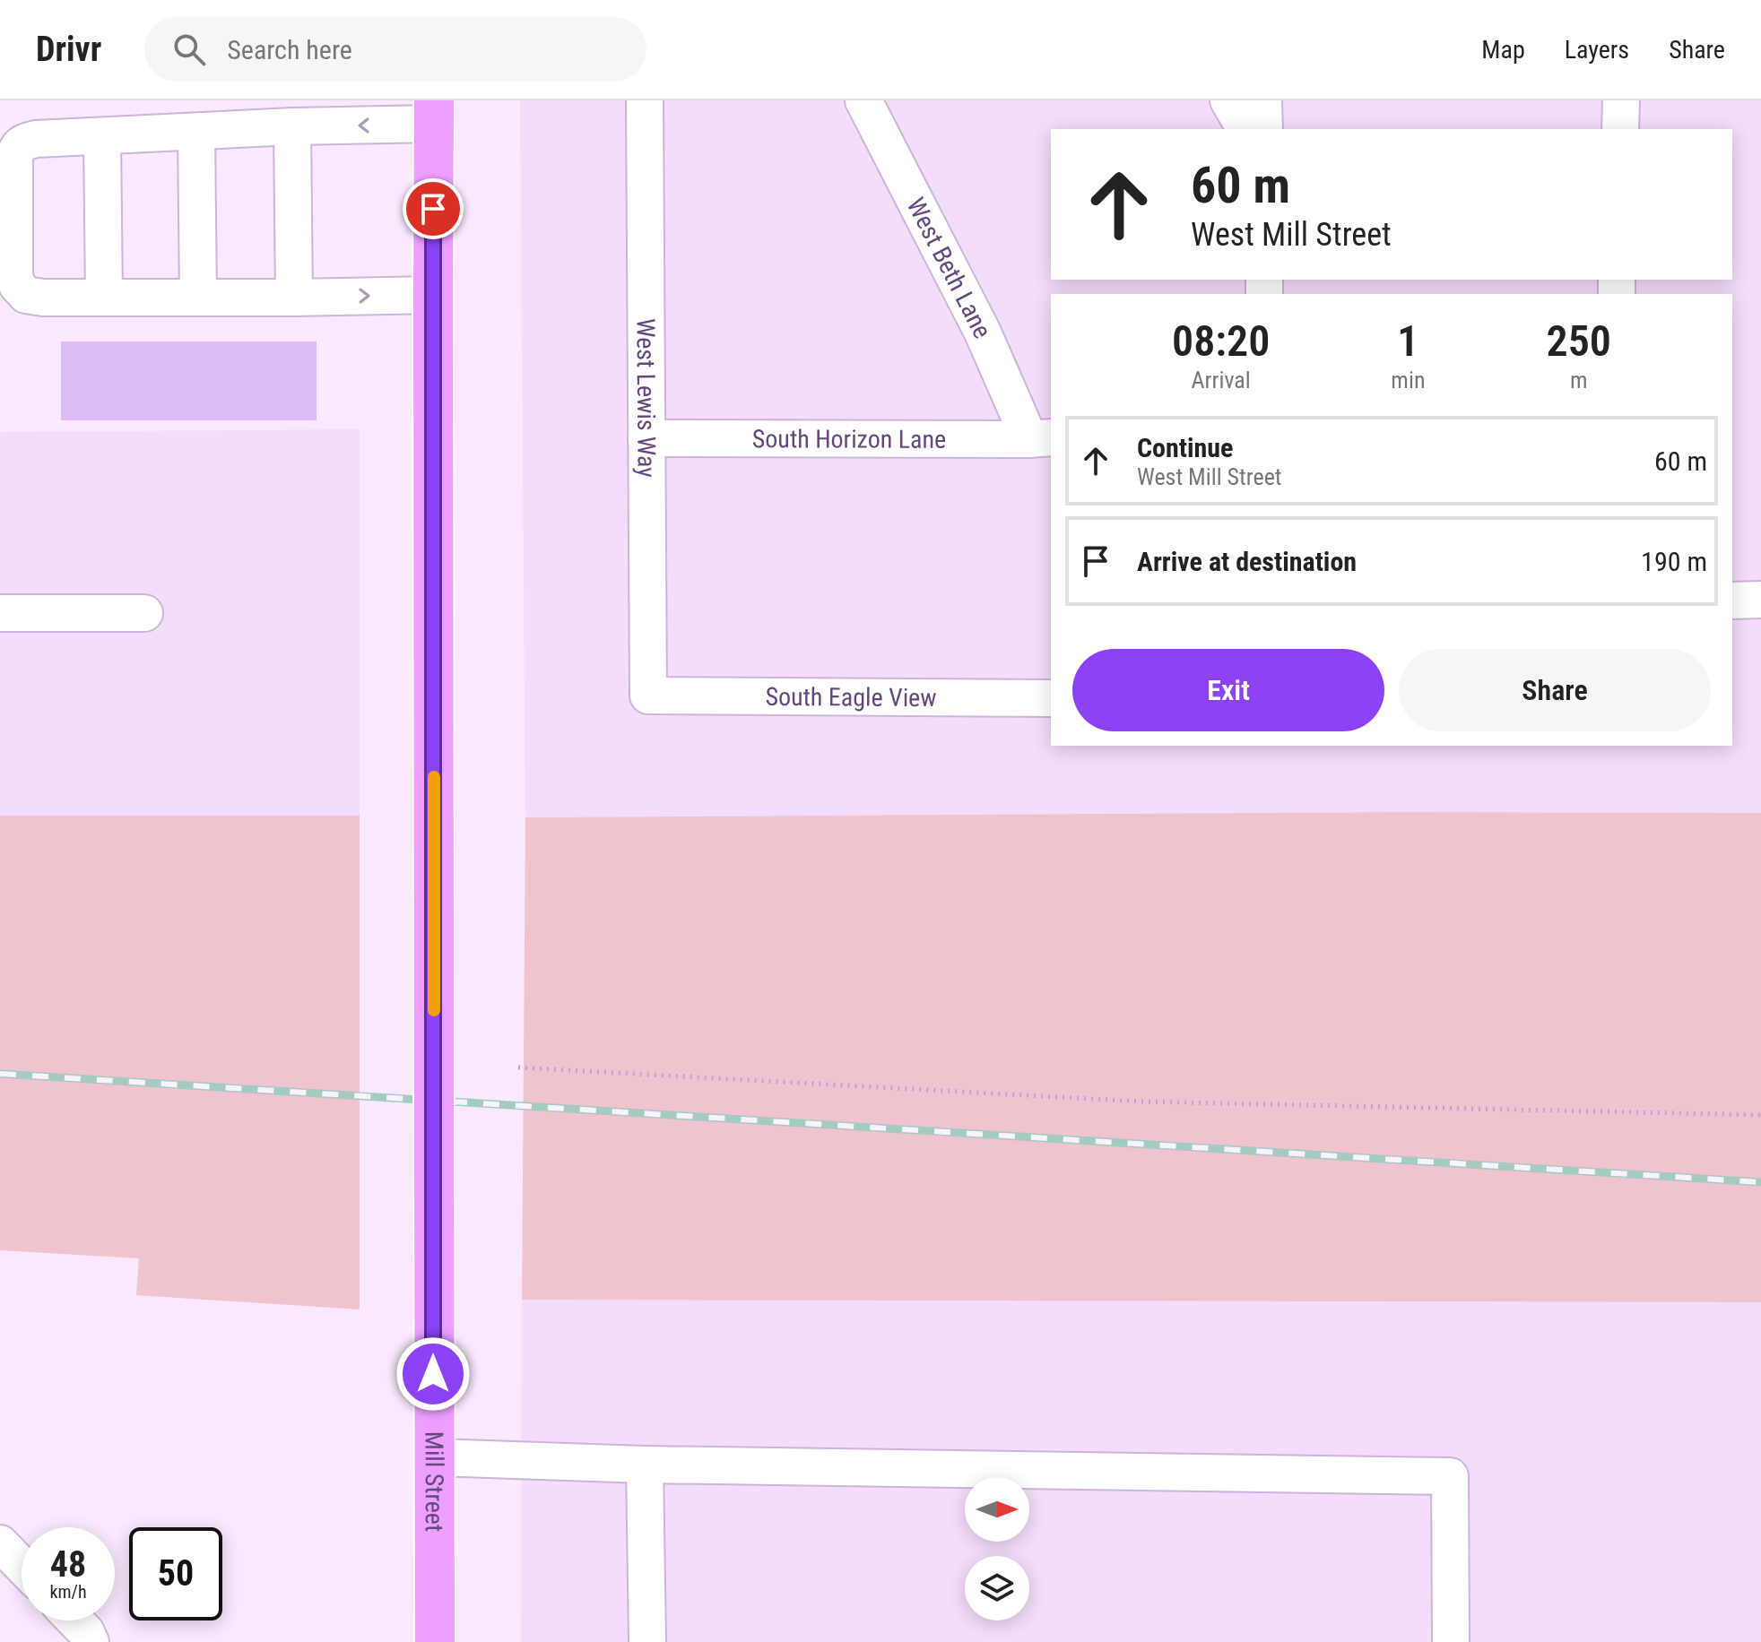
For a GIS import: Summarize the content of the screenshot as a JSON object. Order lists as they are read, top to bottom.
{
  "streets": {
    "main road": ["Mill Street"],
    "street": [
      "West Beth Lane",
      "West Lewis Way",
      "South Horizon Lane",
      "South Eagle View"
    ]
  },
  "crossings": [
    ["West Beth Lane", "South Horizon Lane"],
    ["West Lewis Way", "South Horizon Lane"],
    ["West Lewis Way", "South Eagle View"]
  ],
  "north": "right",
  "page": {
    "header": "Drivr",
    "search": "Search here",
    "nav": ["Map", "Layers", "Share"],
    "turn": ["60 m", "West Mill Street"],
    "eta": [
      "08:20",
      "Arrival",
      "1",
      "min",
      "250",
      "m"
    ],
    "list": [
      {
        "name": "Continue",
        "note": "West Mill Street",
        "value": "60 m"
      },
      {
        "name": "Arrive at destination",
        "value": "190 m"
      }
    ],
    "buttons": ["Exit", "Share"],
    "speed": "48 km/h",
    "limit": "50"
  }
}
